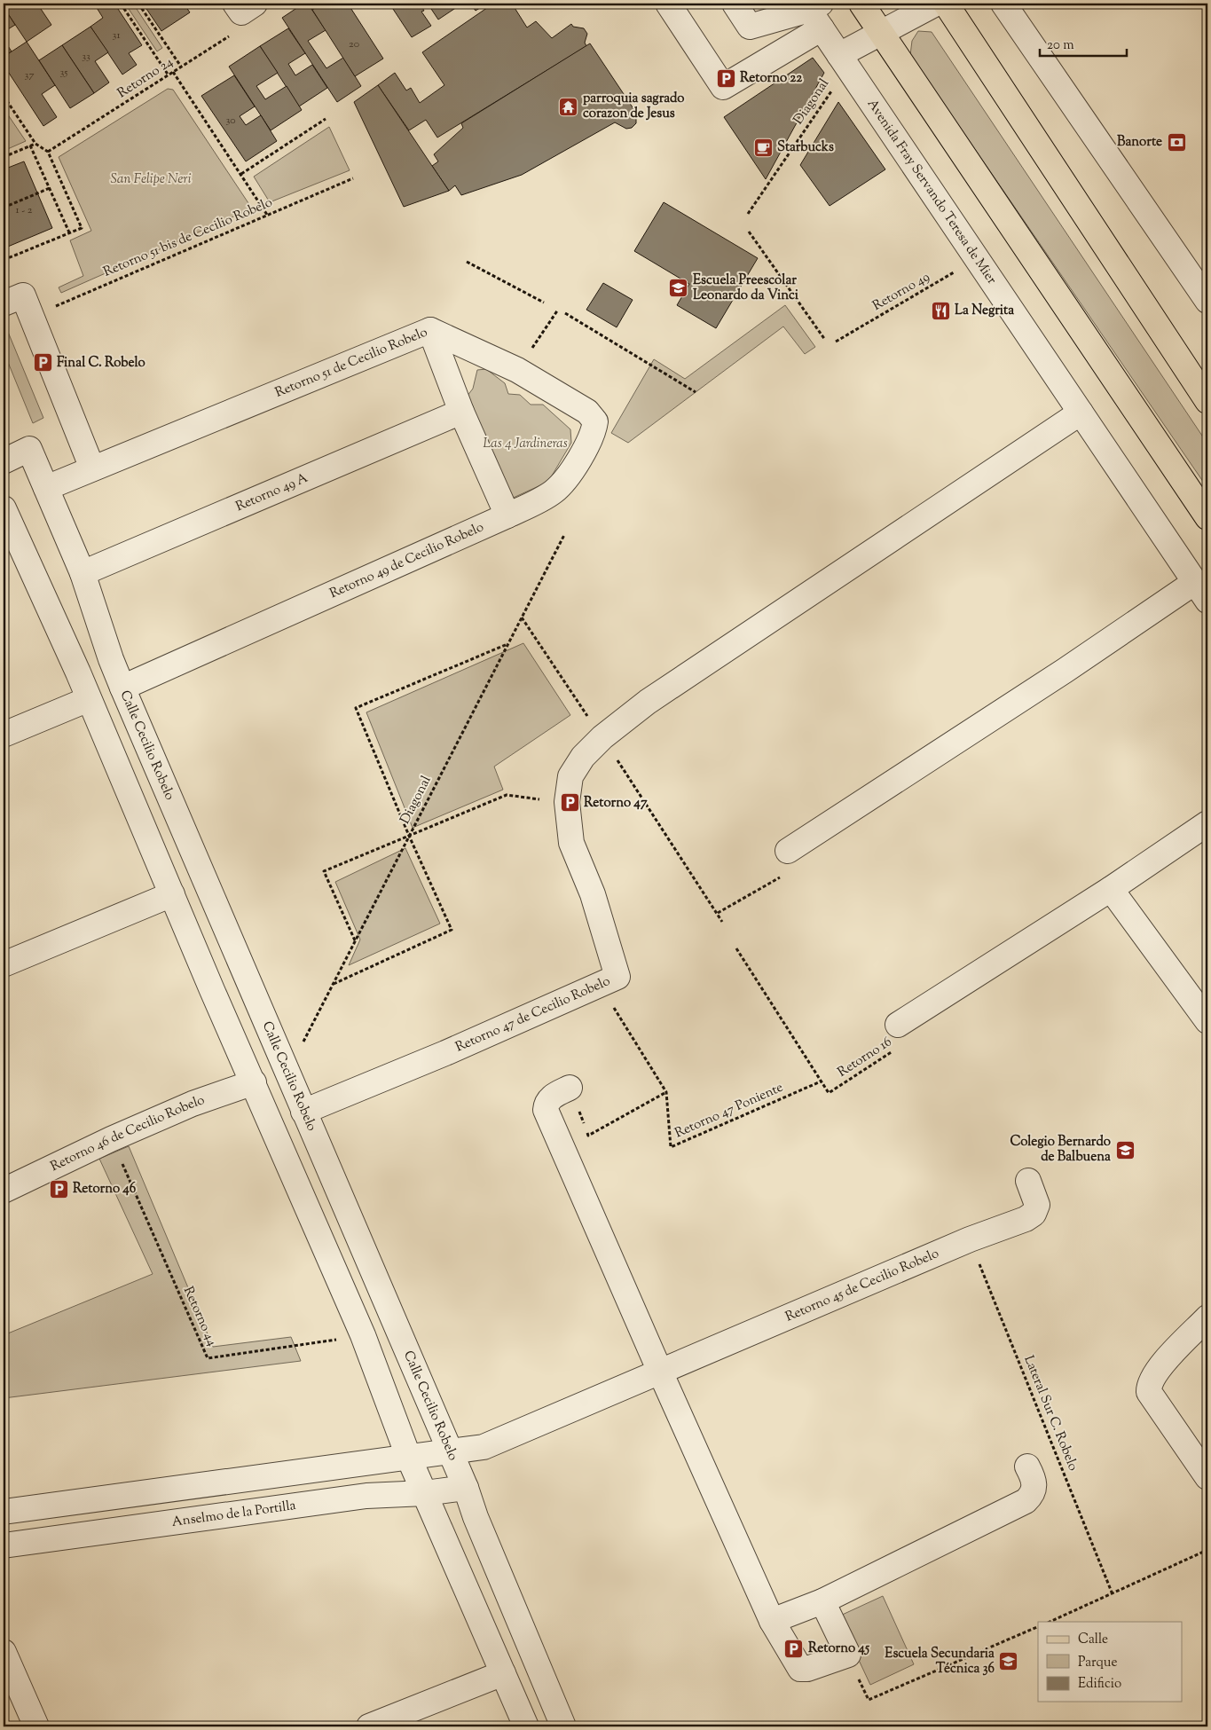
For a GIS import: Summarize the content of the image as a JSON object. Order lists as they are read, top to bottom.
{
  "streets": {
    "street": [
      "Avenida Fray Servando Teresa de Mier",
      "Retorno 51 de Cecilio Robelo",
      "Retorno 49 A",
      "Retorno 49 de Cecilio Robelo",
      "Calle Cecilio Robelo",
      "Retorno 47 de Cecilio Robelo",
      "Retorno 46 de Cecilio Robelo",
      "Retorno 45 de Cecilio Robelo",
      "Anselmo de la Portilla"
    ],
    "path": [
      "Retorno 24",
      "Diagonal",
      "Retorno 51 bis de Cecilio Robelo",
      "Retorno 49",
      "Retorno 16",
      "Retorno 47 Poniente",
      "Retorno 44",
      "Lateral Sur C. Robelo"
    ]
  },
  "crossings": [
    ["Diagonal", "Avenida Fray Servando Teresa de Mier"],
    ["Diagonal", "Calle Cecilio Robelo"],
    ["Avenida Fray Servando Teresa de Mier", "Retorno 49"],
    ["Retorno 51 de Cecilio Robelo", "Retorno 49 de Cecilio Robelo"],
    ["Retorno 51 de Cecilio Robelo", "Calle Cecilio Robelo"],
    ["Retorno 49 A", "Calle Cecilio Robelo"],
    ["Retorno 49 de Cecilio Robelo", "Calle Cecilio Robelo"],
    ["Calle Cecilio Robelo", "Retorno 47 de Cecilio Robelo"],
    ["Calle Cecilio Robelo", "Retorno 45 de Cecilio Robelo"],
    ["Calle Cecilio Robelo", "Anselmo de la Portilla"],
    ["Retorno 47 de Cecilio Robelo", "Retorno 47 Poniente"],
    ["Retorno 16", "Retorno 47 Poniente"],
    ["Retorno 46 de Cecilio Robelo", "Retorno 44"],
    ["Retorno 45 de Cecilio Robelo", "Lateral Sur C. Robelo"]
  ],
  "parks": ["San Felipe Neri", "Las 4 Jardineras"],
  "places": {
    "parking": [
      "Retorno 22",
      "Final C. Robelo",
      "Retorno 47",
      "Retorno 46",
      "Retorno 45"
    ],
    "temple": ["parroquia sagrado corazon de Jesus"],
    "bank": ["Banorte"],
    "cafe": ["Starbucks"],
    "school or university": ["Escuela Preescolar Leonardo da Vinci", "Colegio Bernardo de Balbuena", "Escuela Secundaria Técnica 36"],
    "restaurant": ["La Negrita"]
  },
  "house_numbers": [
    "31",
    "20",
    "33",
    "35",
    "37",
    "30",
    "1 - 2"
  ],
  "legend": ["Calle", "Parque", "Edificio"],
  "scale_bar": "20 m"
}
